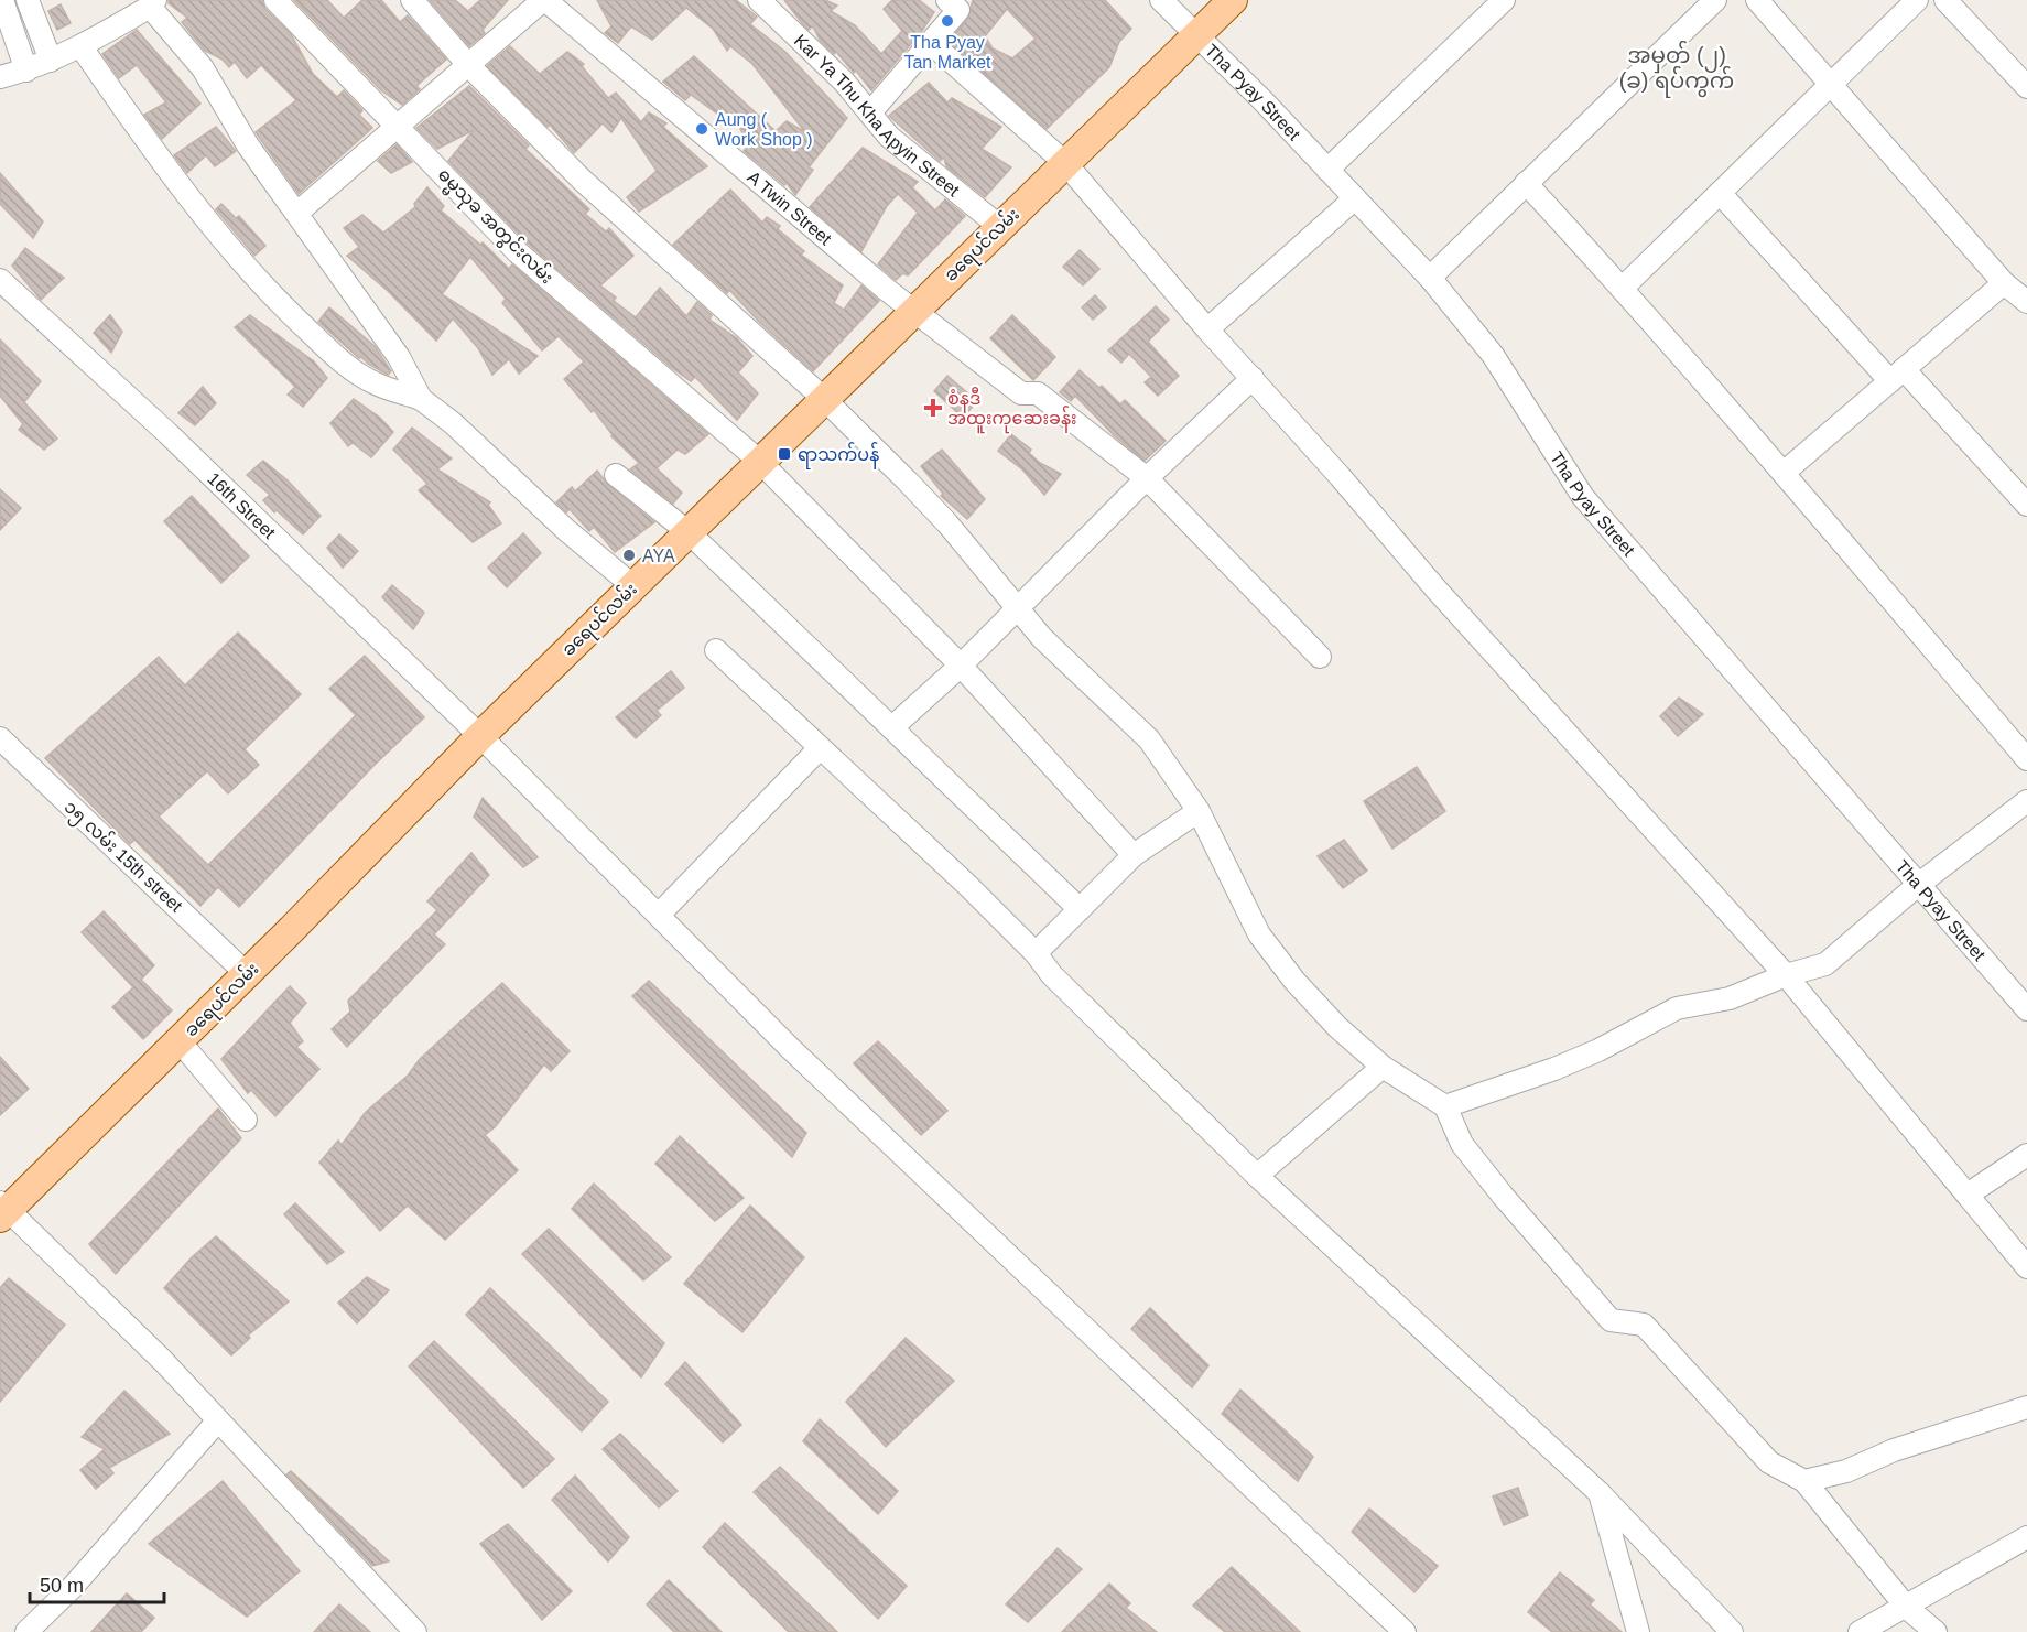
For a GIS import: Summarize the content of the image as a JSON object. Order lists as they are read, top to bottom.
{
  "streets": {
    "main road": ["ခရေပင်လမ်း"],
    "street": [
      "Tha Pyay Street",
      "Kar Ya Thu Kha Apyin Street",
      "A Twin Street",
      "ဓမ္မသုခ အတွင်းလမ်း",
      "16th Street",
      "၁၅ လမ်း 15th street"
    ]
  },
  "crossings": [
    ["Tha Pyay Street", "ခရေပင်လမ်း"],
    ["Kar Ya Thu Kha Apyin Street", "ခရေပင်လမ်း"],
    ["A Twin Street", "ခရေပင်လမ်း"],
    ["ဓမ္မသုခ အတွင်းလမ်း", "ခရေပင်လမ်း"],
    ["ခရေပင်လမ်း", "16th Street"],
    ["ခရေပင်လမ်း", "၁၅ လမ်း 15th street"]
  ],
  "districts": ["အမှတ် (၂) (ခ) ရပ်ကွက်"],
  "places": {
    "other": ["Tha Pyay Tan Market", "Aung ( Work Shop )", "AYA"],
    "health": ["စံနဒီ အထူးကုဆေးခန်း"],
    "transit": ["ရာသက်ပန်"]
  },
  "scale_bar": "50 m"
}
